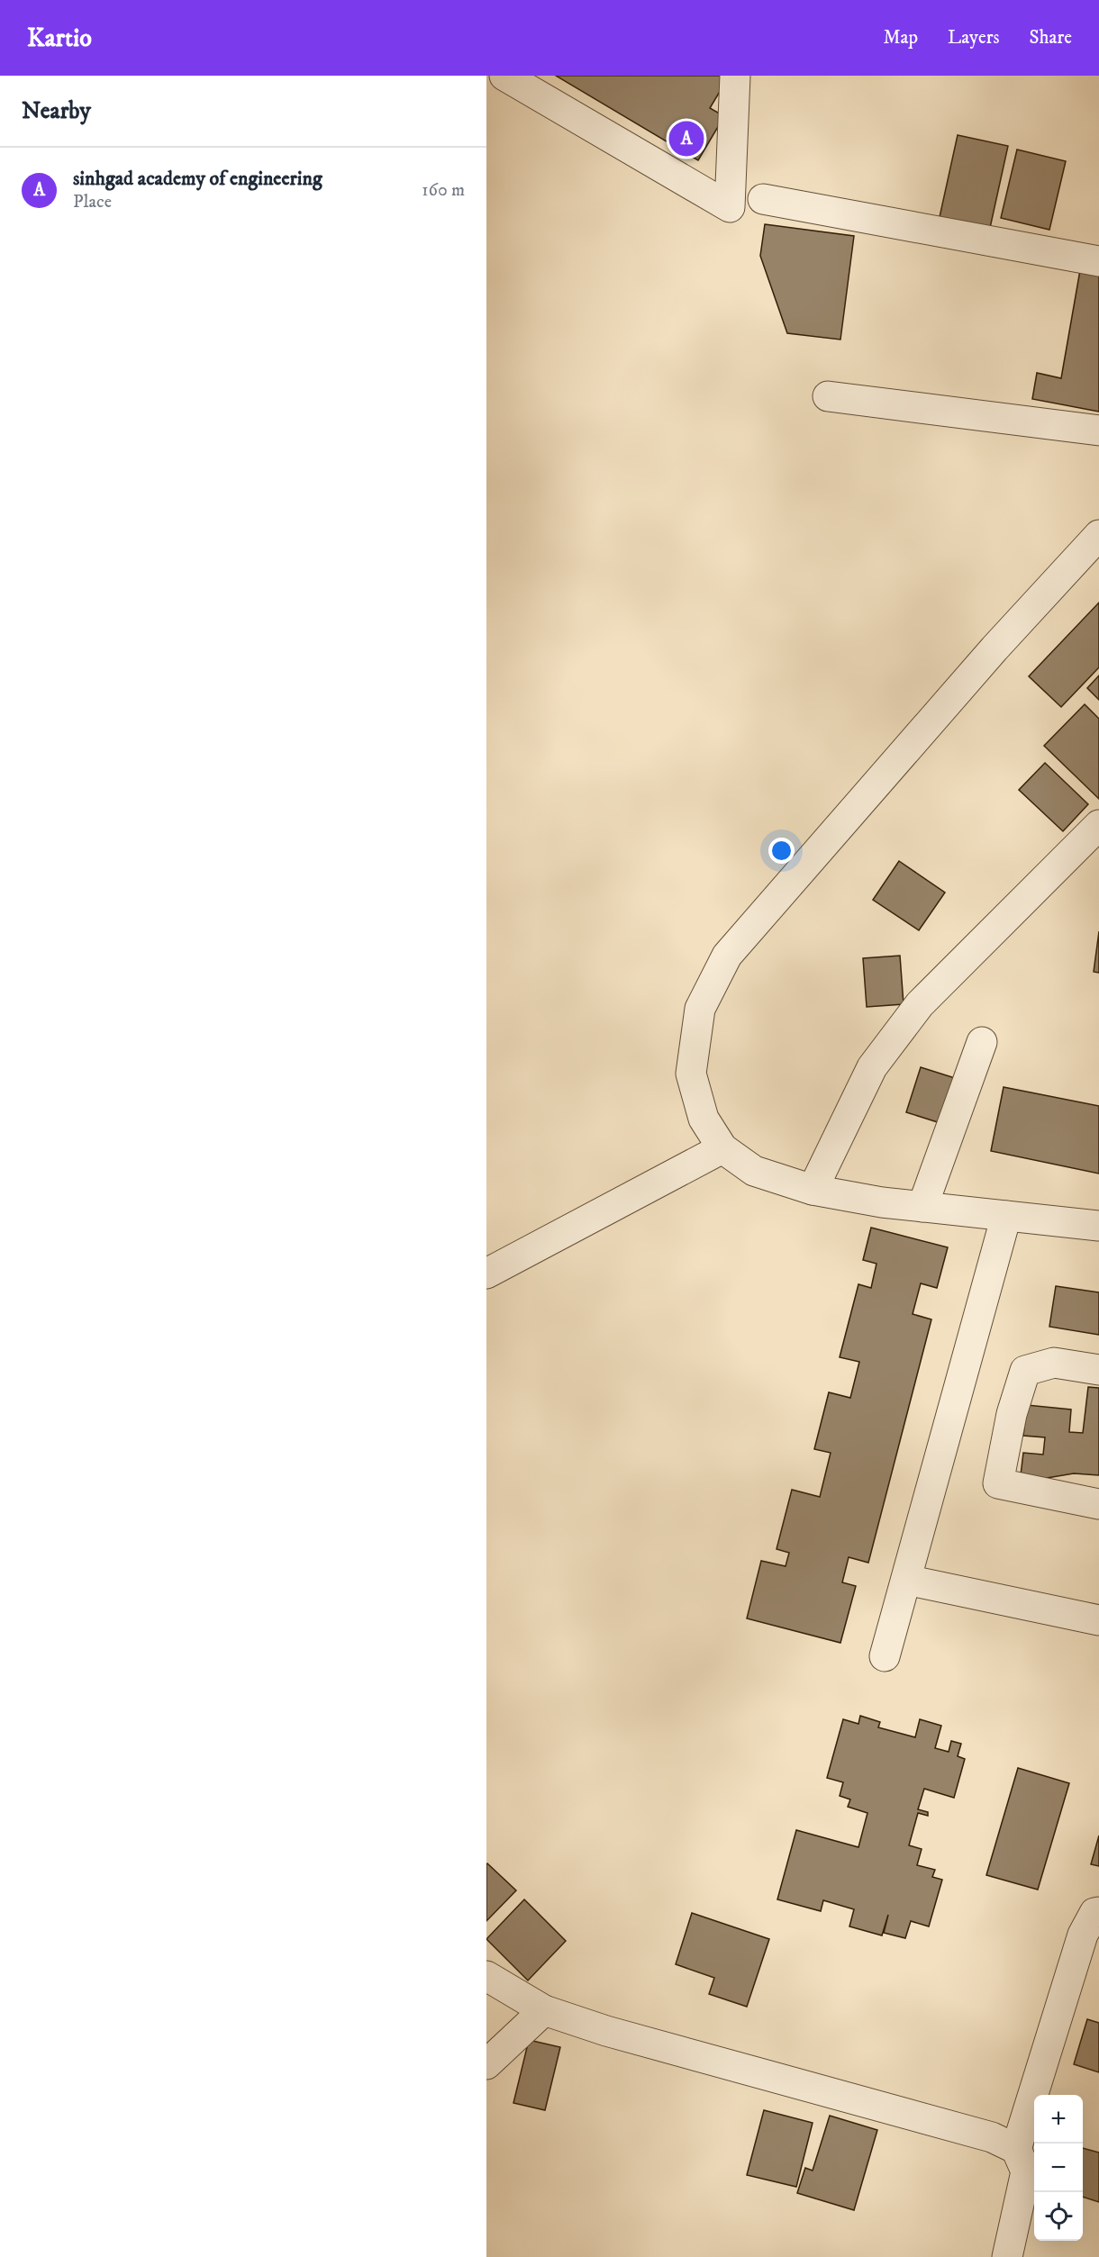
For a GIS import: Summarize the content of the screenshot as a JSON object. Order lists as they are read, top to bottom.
{
  "page": {
    "header": "Kartio",
    "nav": ["Map", "Layers", "Share"],
    "heading": "Nearby",
    "pins": "A",
    "list": [
      {
        "mark": "A",
        "name": "sinhgad academy of engineering",
        "note": "Place",
        "value": "160 m"
      }
    ],
    "map_buttons": ["+", "−"]
  }
}
